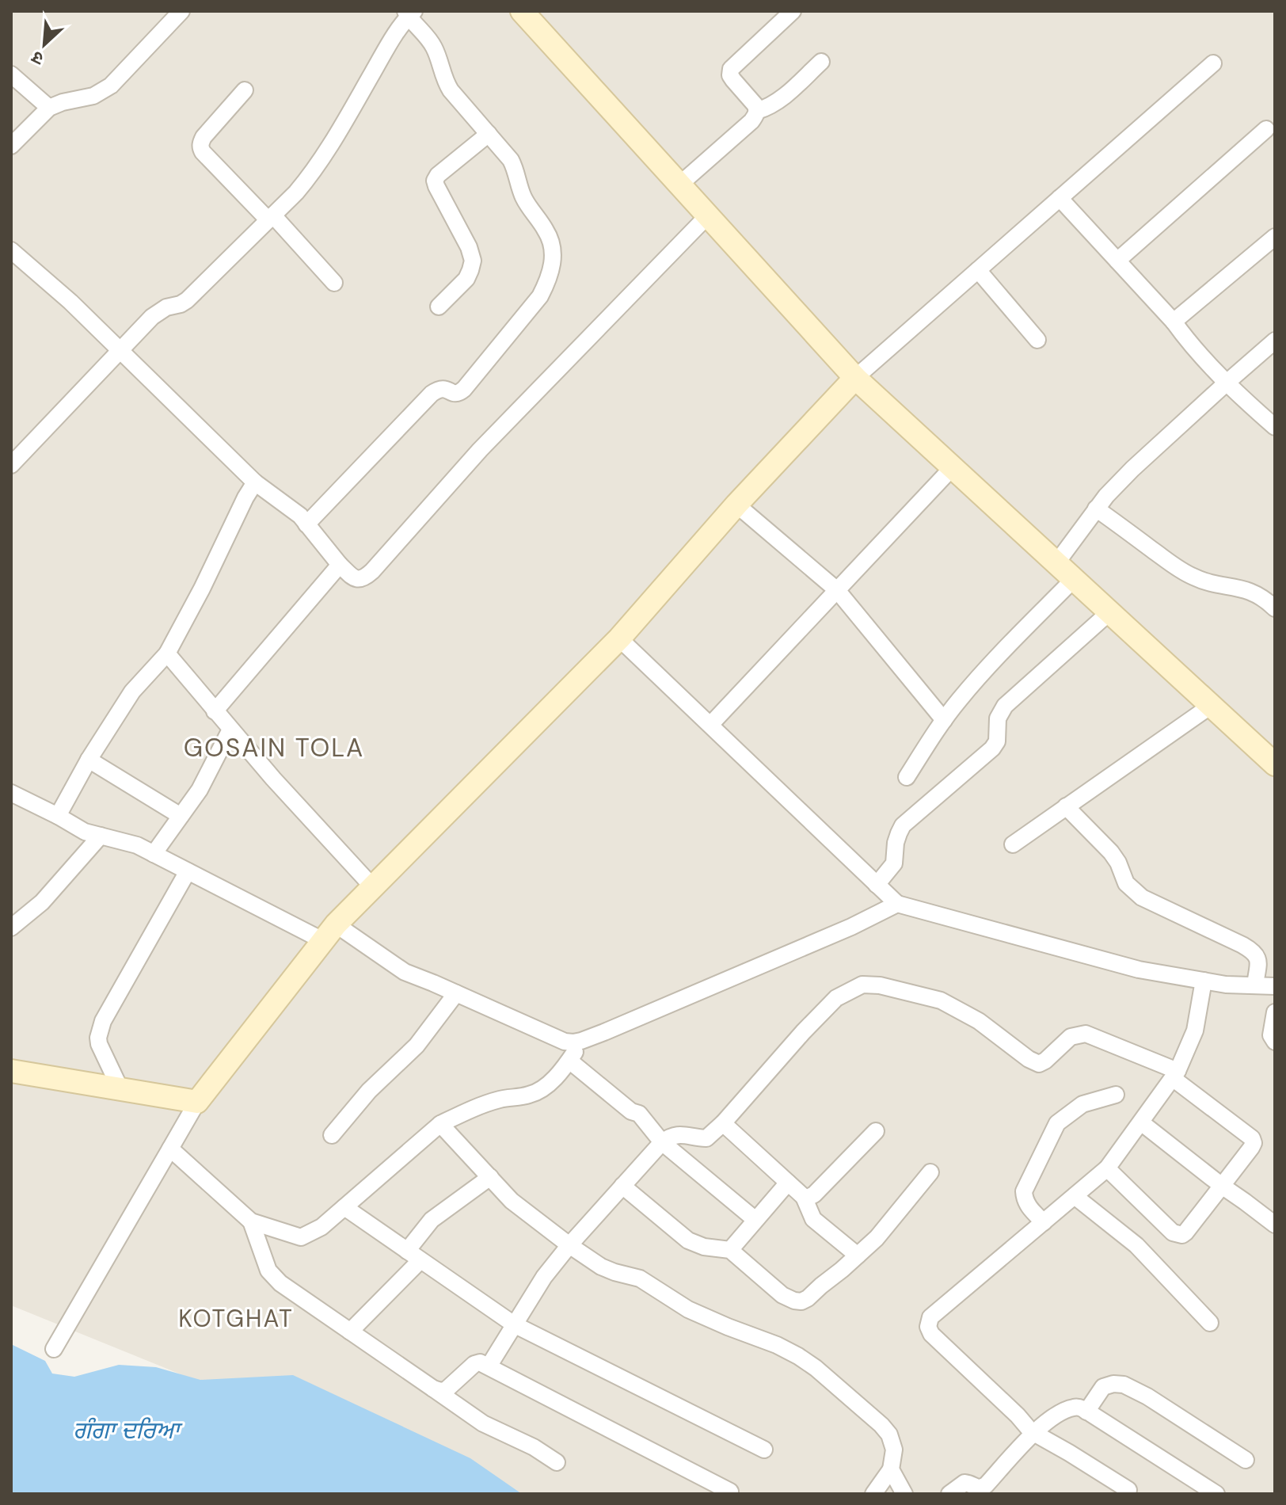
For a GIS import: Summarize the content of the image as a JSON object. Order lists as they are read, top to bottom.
{
  "districts": ["GOSAIN TOLA", "KOTGHAT"],
  "water": ["ਗੰਗਾ ਦਰਿਆ"],
  "north": "bottom left"
}
